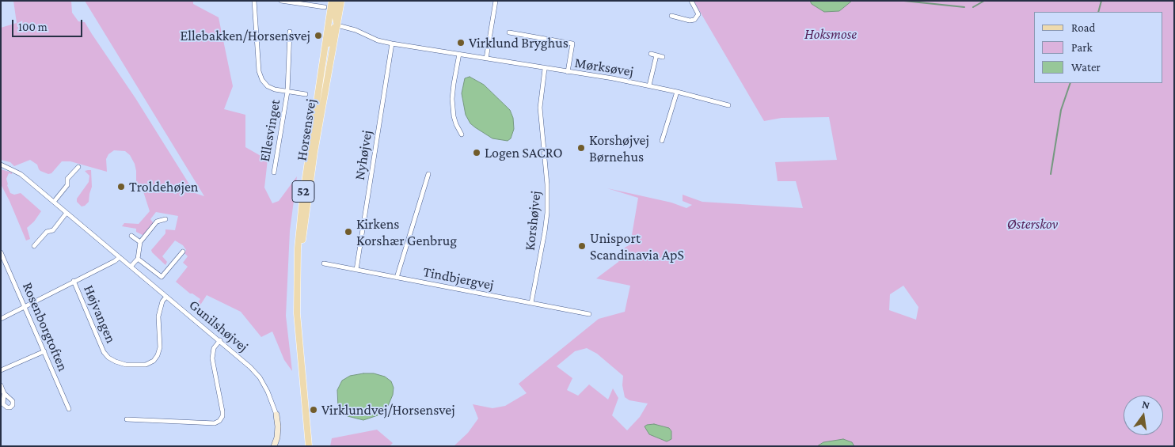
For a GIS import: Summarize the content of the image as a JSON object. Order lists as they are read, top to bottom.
{
  "streets": {
    "main road": ["Horsensvej", "52"],
    "street": [
      "Mørksøvej",
      "Ellesvinget",
      "Nyhøjvej",
      "Korshøjvej",
      "Tindbjergvej",
      "Højvangen",
      "Gunilshøjvej",
      "Rosenborgtoften"
    ]
  },
  "crossings": [
    ["Mørksøvej", "Horsensvej"],
    ["Mørksøvej", "Nyhøjvej"],
    ["Mørksøvej", "52"],
    ["Mørksøvej", "Korshøjvej"],
    ["Horsensvej", "52"],
    ["Nyhøjvej", "Tindbjergvej"],
    ["Korshøjvej", "Tindbjergvej"],
    ["Højvangen", "Gunilshøjvej"]
  ],
  "parks": ["Hoksmose", "Østerskov"],
  "places": [
    "Ellebakken/Horsensvej",
    "Virklund Bryghus",
    "Korshøjvej Børnehus",
    "Logen SACRO",
    "Troldehøjen",
    "Kirkens Korshær Genbrug",
    "Unisport Scandinavia ApS",
    "Virklundvej/Horsensvej"
  ],
  "legend": ["Road", "Park", "Water"],
  "scale_bar": "100 m",
  "north": "top"
}
